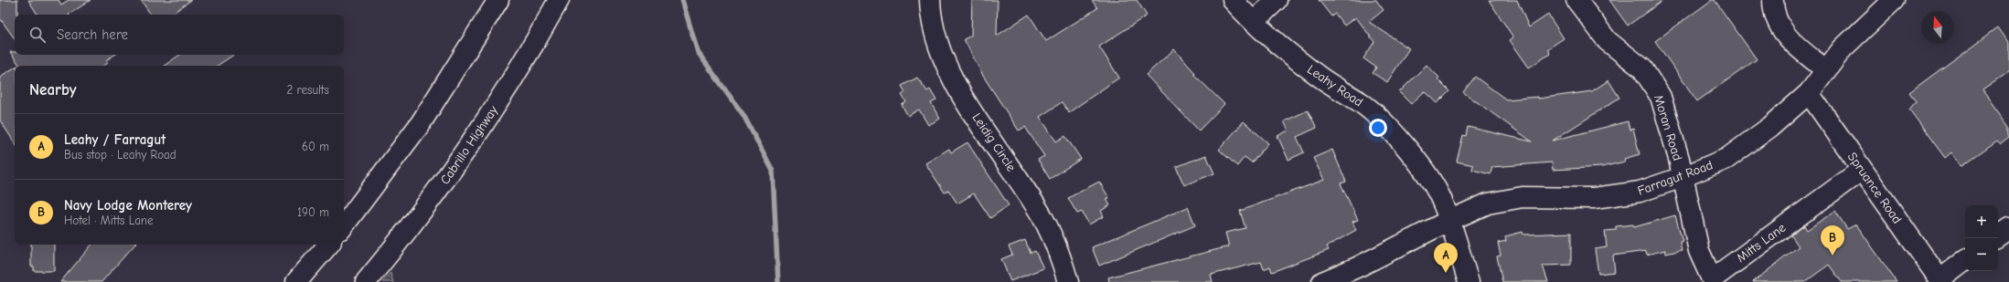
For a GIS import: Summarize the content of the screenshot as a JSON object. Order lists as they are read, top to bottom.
{
  "streets": {
    "main road": [
      "Leahy Road",
      "Moran Road",
      "Leidig Circle",
      "Cabrillo Highway",
      "Farragut Road",
      "Spruance Road",
      "Mitts Lane"
    ]
  },
  "crossings": [
    ["Leahy Road", "Farragut Road"],
    ["Moran Road", "Farragut Road"],
    ["Moran Road", "Mitts Lane"],
    ["Farragut Road", "Spruance Road"],
    ["Farragut Road", "Mitts Lane"],
    ["Spruance Road", "Mitts Lane"]
  ],
  "north": "top",
  "page": {
    "search": "Search here",
    "heading": ["Nearby", "2 results"],
    "list": [
      {
        "mark": "A",
        "name": "Leahy / Farragut",
        "note": "Bus stop · Leahy Road",
        "value": "60 m"
      },
      {
        "mark": "B",
        "name": "Navy Lodge Monterey",
        "note": "Hotel · Mitts Lane",
        "value": "190 m"
      }
    ],
    "map_buttons": ["+", "−"],
    "pins": ["B", "A"]
  }
}
